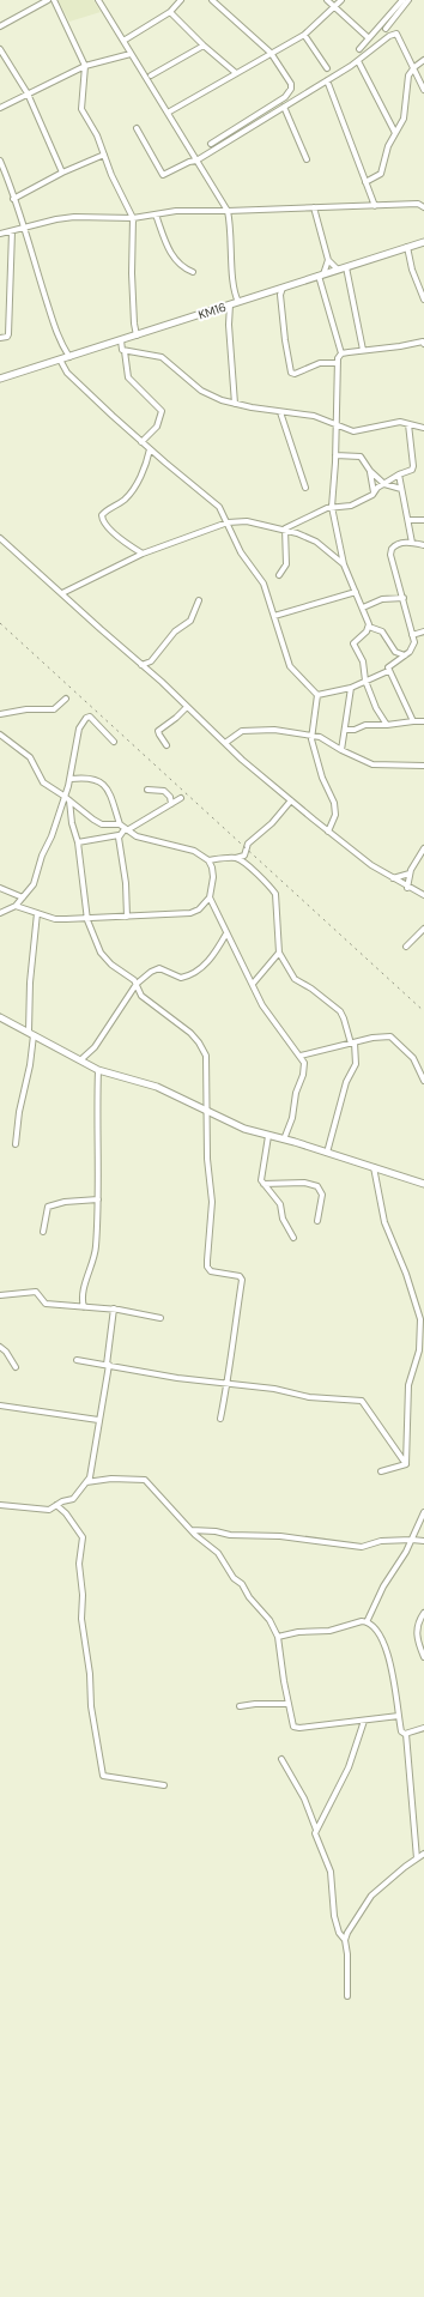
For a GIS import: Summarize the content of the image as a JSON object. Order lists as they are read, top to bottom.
{
  "streets": {
    "street": ["KM16"]
  }
}
